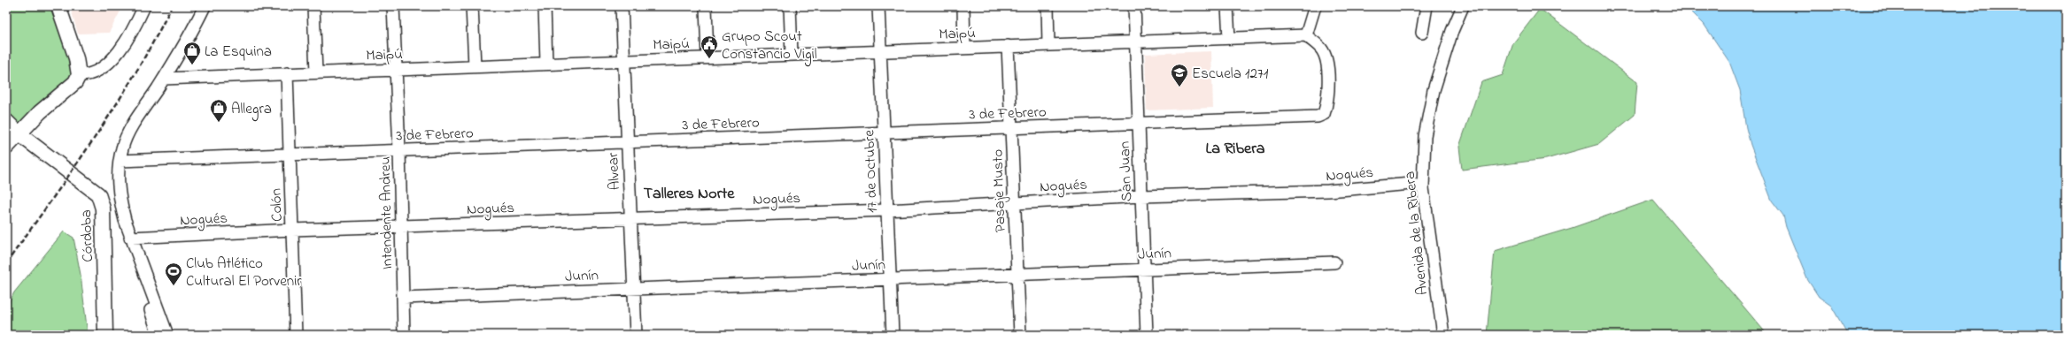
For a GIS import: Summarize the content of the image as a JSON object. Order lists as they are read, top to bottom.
{
  "streets": {
    "main road": ["Córdoba"],
    "street": [
      "Maipú",
      "3 de Febrero",
      "Alvear",
      "17 de Octubre",
      "San Juan",
      "Nogués",
      "Pasaje Musto",
      "Colón",
      "Intendente Andreu",
      "Avenida de la Ribera",
      "Junín"
    ]
  },
  "crossings": [
    ["Maipú", "3 de Febrero"],
    ["Maipú", "Alvear"],
    ["Maipú", "17 de Octubre"],
    ["Maipú", "San Juan"],
    ["Maipú", "Pasaje Musto"],
    ["Maipú", "Colón"],
    ["Maipú", "Intendente Andreu"],
    ["3 de Febrero", "Alvear"],
    ["3 de Febrero", "17 de Octubre"],
    ["3 de Febrero", "San Juan"],
    ["3 de Febrero", "Pasaje Musto"],
    ["3 de Febrero", "Colón"],
    ["3 de Febrero", "Intendente Andreu"],
    ["Alvear", "Nogués"],
    ["Alvear", "Junín"],
    ["17 de Octubre", "Nogués"],
    ["17 de Octubre", "Junín"],
    ["San Juan", "Nogués"],
    ["San Juan", "Junín"],
    ["Nogués", "Pasaje Musto"],
    ["Nogués", "Colón"],
    ["Nogués", "Intendente Andreu"],
    ["Nogués", "Avenida de la Ribera"],
    ["Pasaje Musto", "Junín"],
    ["Intendente Andreu", "Junín"]
  ],
  "districts": ["La Ribera", "Talleres Norte"],
  "places": {
    "public building": ["Grupo Scout Constancio Vigil"],
    "shop": ["La Esquina", "Allegra"],
    "school or university": ["Escuela 1271"],
    "sports": ["Club Atlético Cultural El Porvenir"]
  }
}
